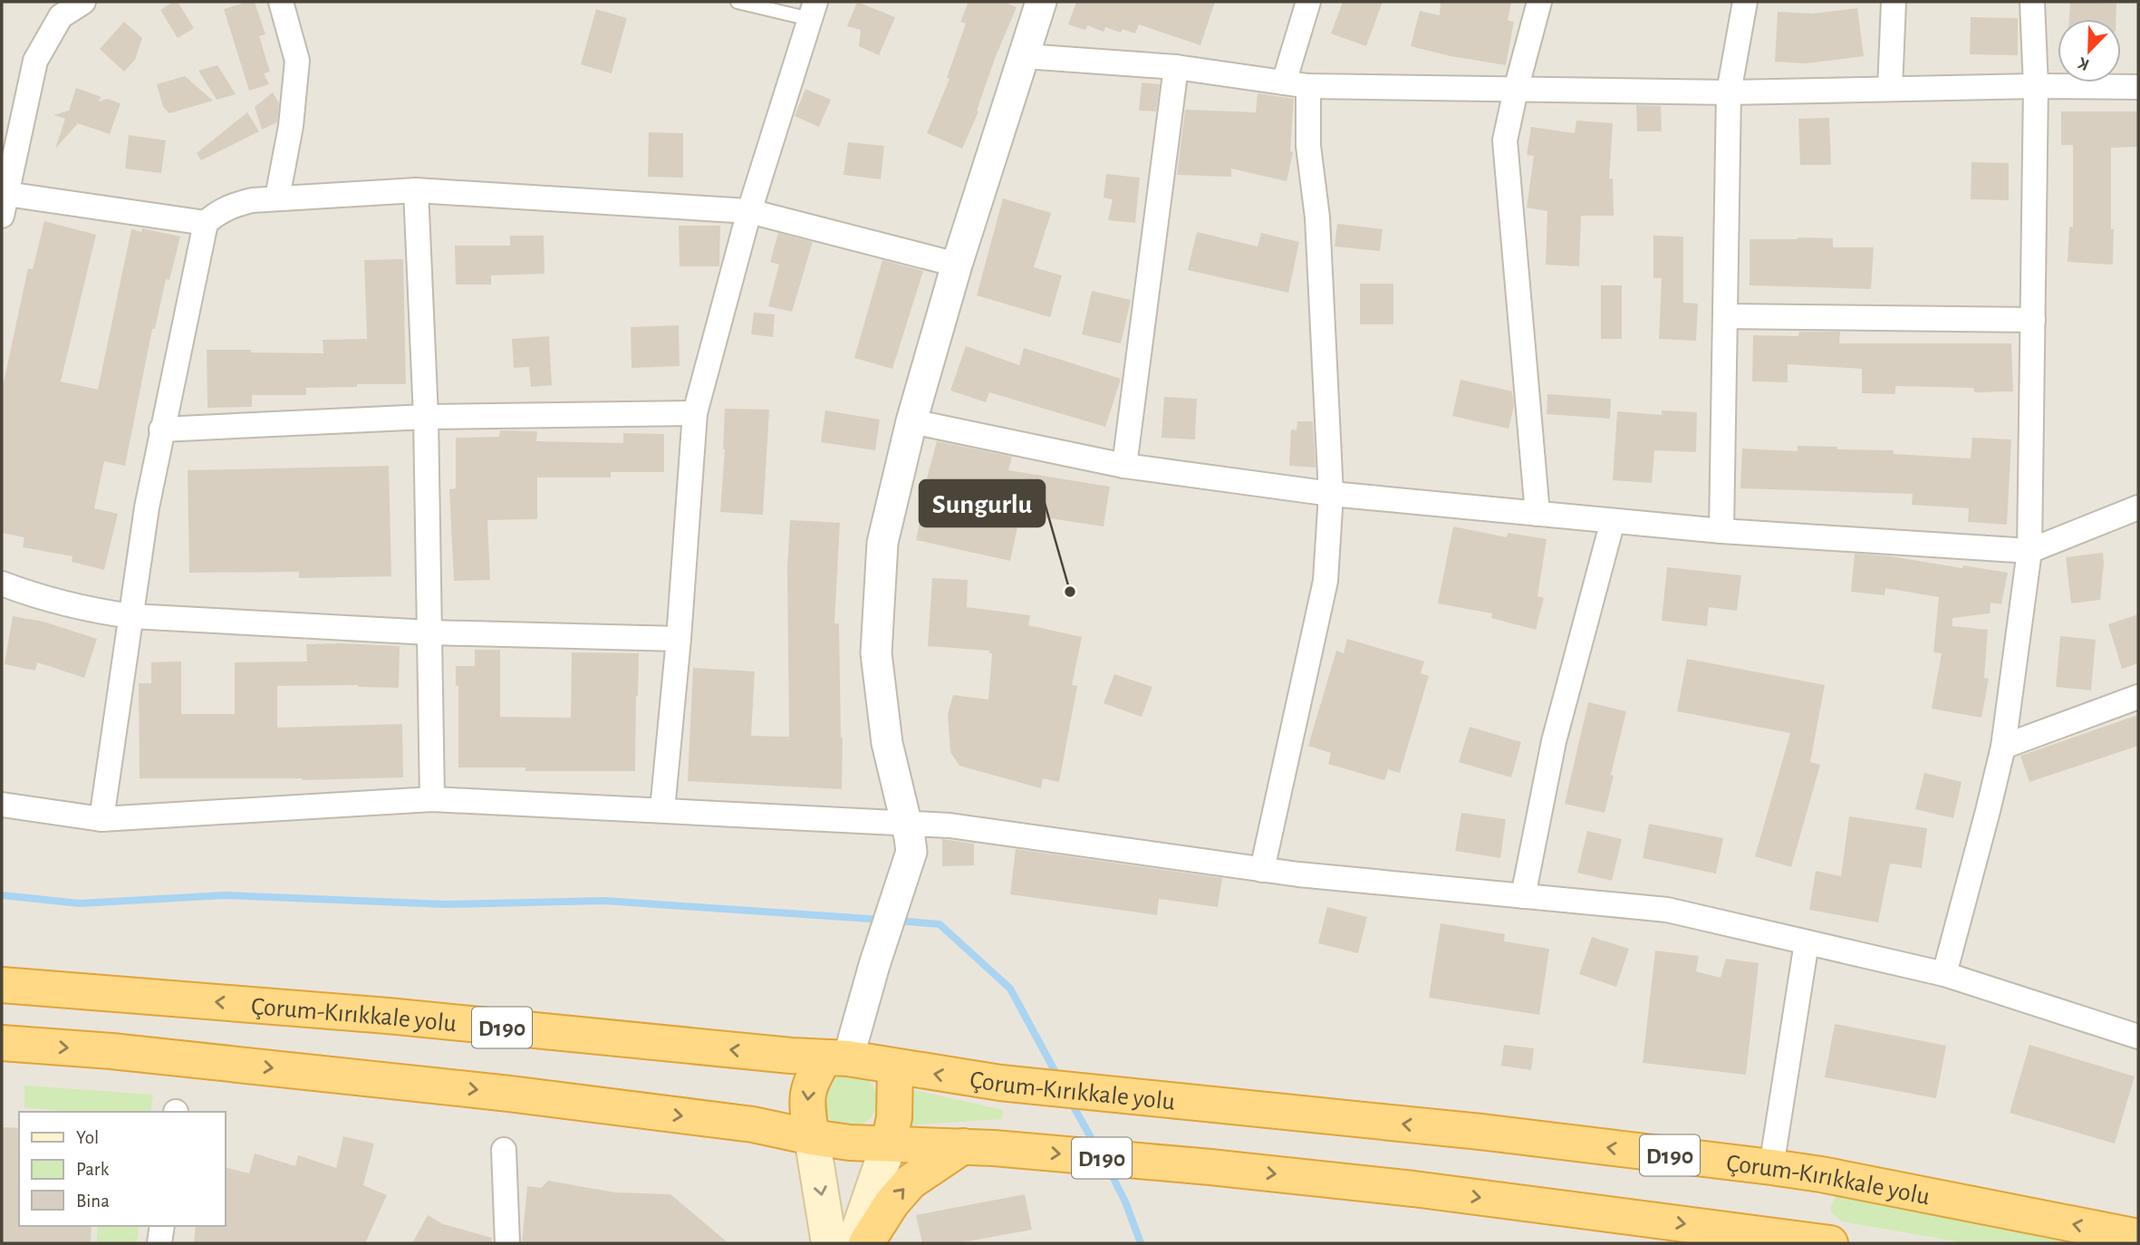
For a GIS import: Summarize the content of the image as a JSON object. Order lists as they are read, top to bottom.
{
  "streets": {
    "highway": ["Çorum-Kırıkkale yolu", "D190"]
  },
  "crossings": [
    ["Çorum-Kırıkkale yolu", "D190"]
  ],
  "places": ["Sungurlu"],
  "legend": ["Yol", "Park", "Bina"],
  "north": "bottom left"
}
